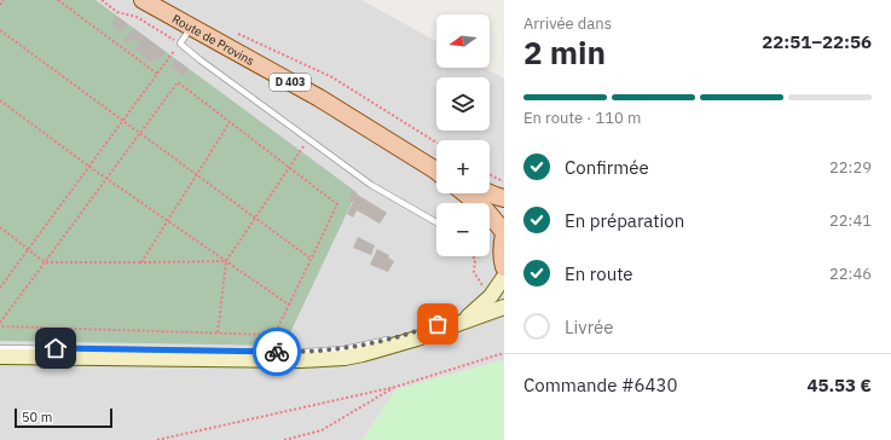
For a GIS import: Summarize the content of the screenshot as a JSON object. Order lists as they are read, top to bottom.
{
  "streets": {
    "main road": ["Route de Provins", "D 403"]
  },
  "scale_bar": "50 m",
  "north": "left",
  "page": {
    "heading": ["2 min", "Arrivée dans", "22:51–22:56"],
    "panel": ["Commande #6430", "45.53 €"],
    "map_buttons": ["+", "−"],
    "bar": "En route · 110 m",
    "list": [
      ["Confirmée", "22:29"],
      ["En préparation", "22:41"],
      ["En route", "22:46"],
      "Livrée"
    ],
    "scale": "50 m"
  }
}
